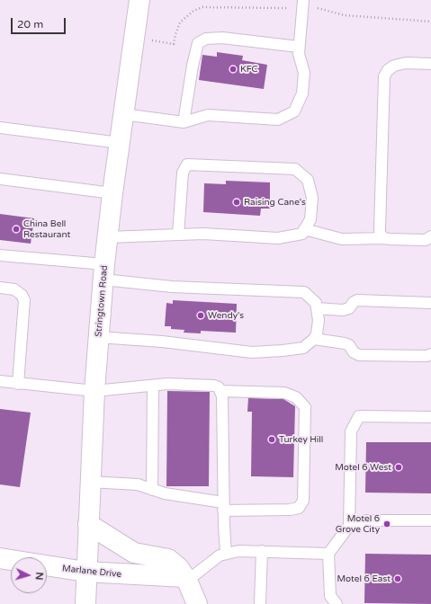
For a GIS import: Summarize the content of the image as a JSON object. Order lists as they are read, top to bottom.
{
  "streets": {
    "main road": ["Stringtown Road", "Marlane Drive"]
  },
  "crossings": [
    ["Stringtown Road", "Marlane Drive"]
  ],
  "places": [
    "KFC",
    "Raising Cane's",
    "China Bell Restaurant",
    "Wendy's",
    "Turkey Hill",
    "Motel 6 West",
    "Motel 6 Grove City",
    "Motel 6 East"
  ],
  "scale_bar": "20 m",
  "north": "right"
}
